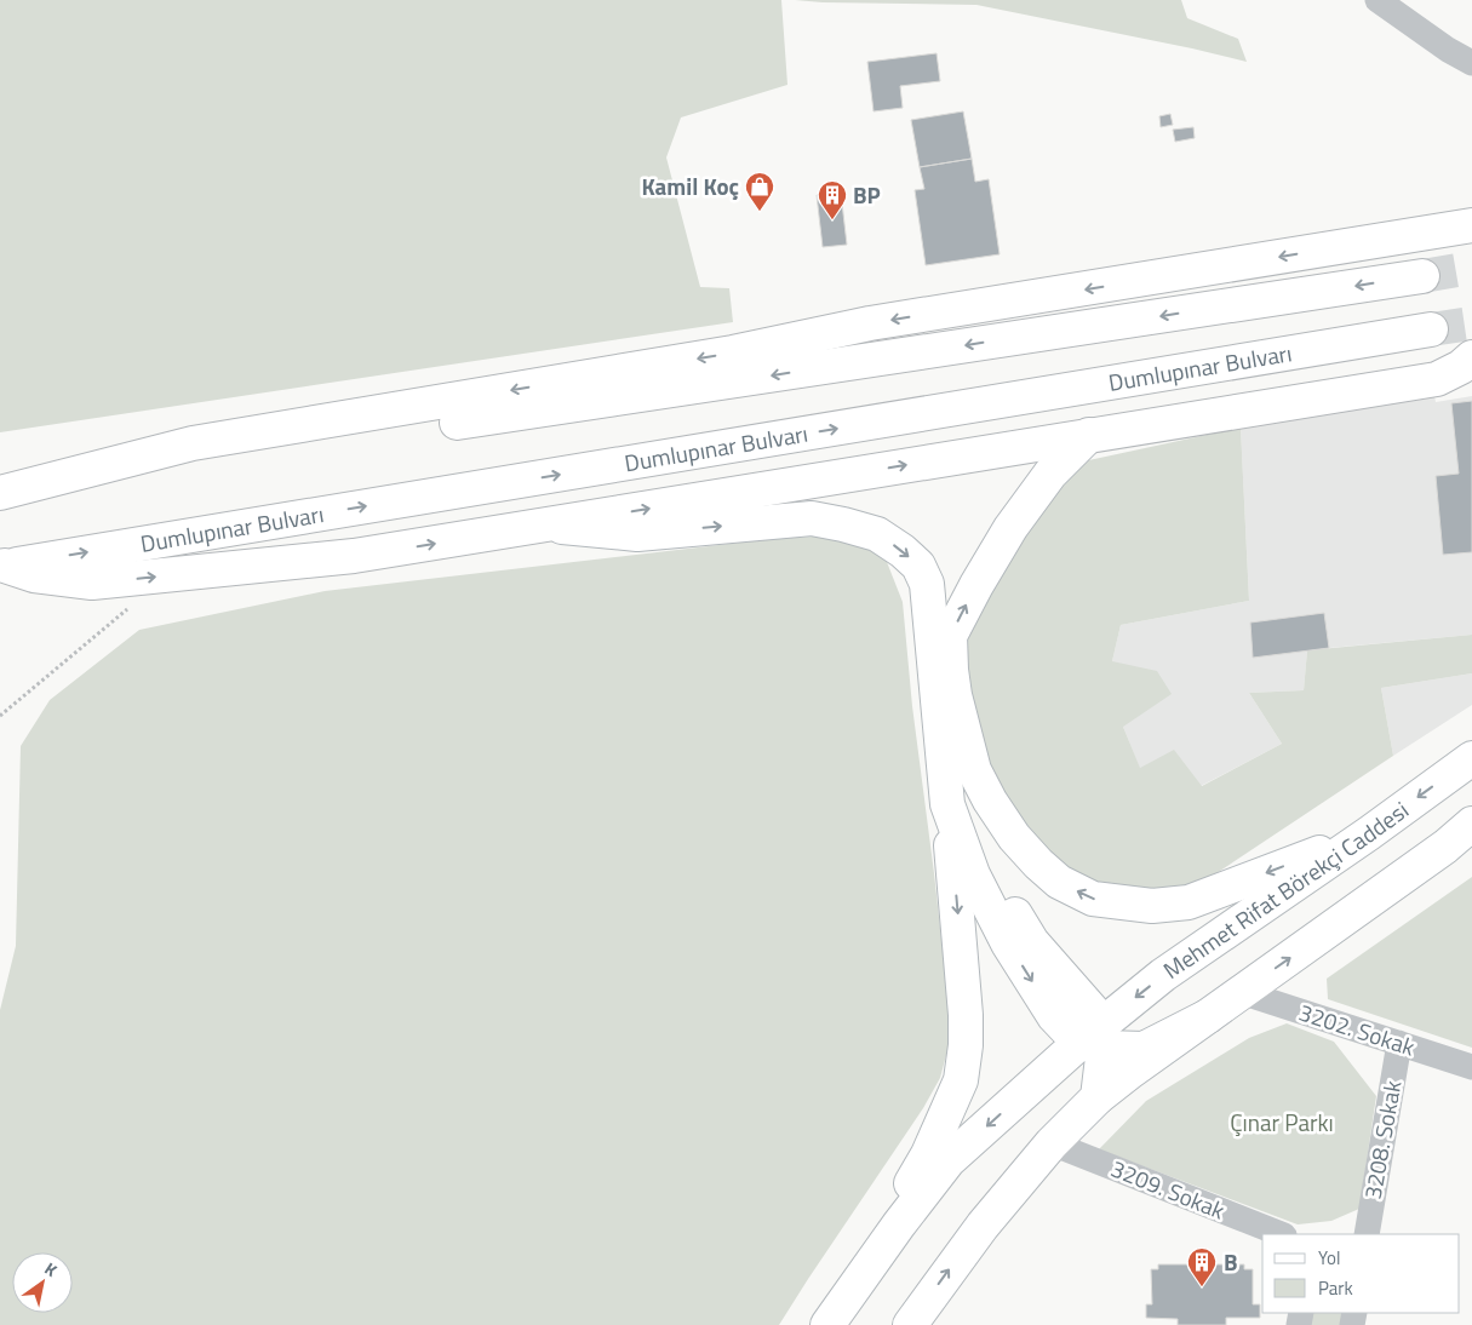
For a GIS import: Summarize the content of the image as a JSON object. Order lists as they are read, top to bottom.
{
  "streets": {
    "main road": ["Dumlupınar Bulvarı", "Mehmet Rifat Börekçi Caddesi"],
    "street": ["3202. Sokak", "3208. Sokak", "3209. Sokak"]
  },
  "crossings": [
    ["3202. Sokak", "3208. Sokak"]
  ],
  "parks": ["Çınar Parkı"],
  "places": {
    "shop": ["Kamil Koç"],
    "building": ["BP", "B"]
  },
  "legend": ["Yol", "Park"],
  "north": "top right"
}
